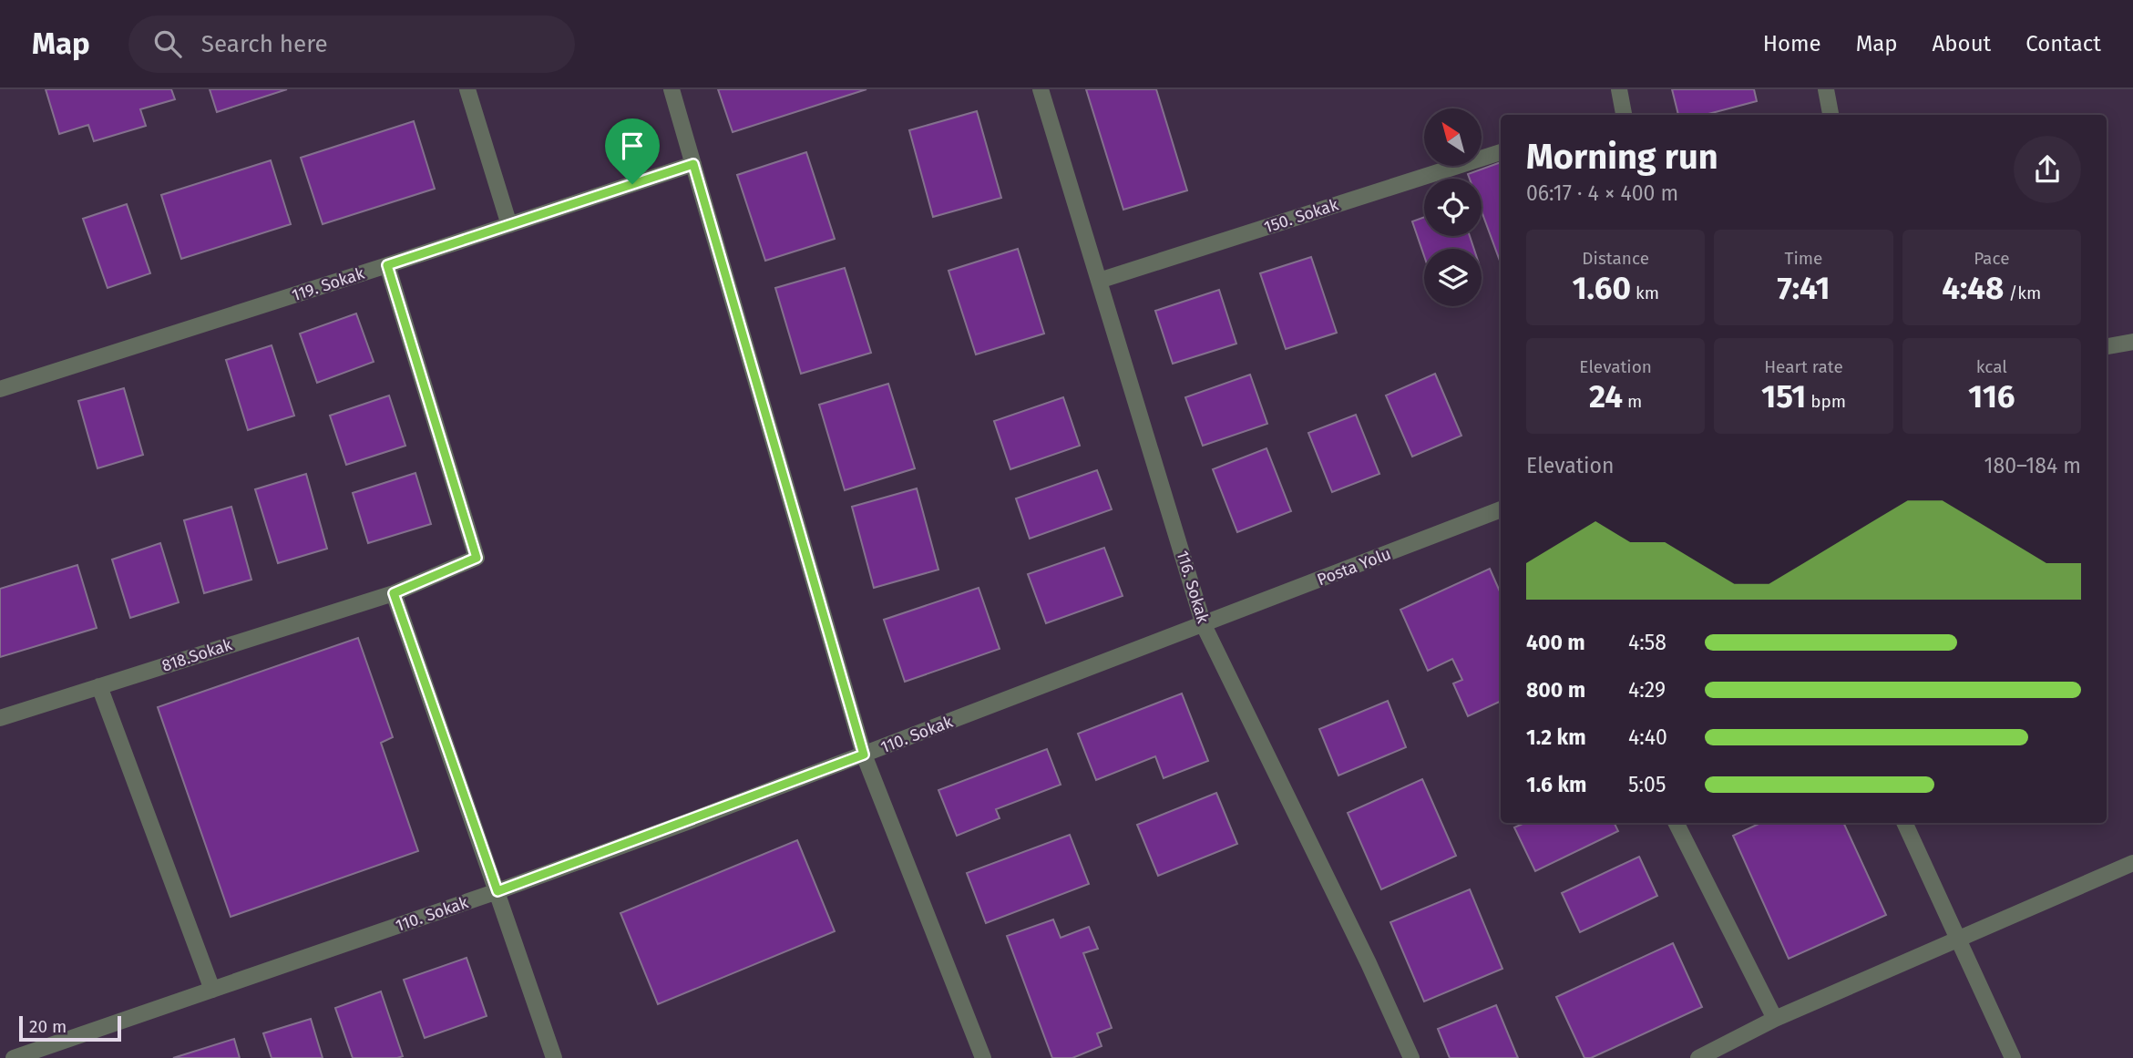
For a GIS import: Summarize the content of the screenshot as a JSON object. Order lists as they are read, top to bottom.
{
  "streets": {
    "street": [
      "150. Sokak",
      "119. Sokak",
      "Posta Yolu",
      "116. Sokak",
      "818.Sokak",
      "110. Sokak"
    ]
  },
  "crossings": [
    ["150. Sokak", "116. Sokak"],
    ["Posta Yolu", "116. Sokak"],
    ["Posta Yolu", "110. Sokak"],
    ["116. Sokak", "110. Sokak"]
  ],
  "scale_bar": "20 m",
  "north": "top left",
  "page": {
    "header": "Map",
    "search": "Search here",
    "nav": [
      "Home",
      "Map",
      "About",
      "Contact"
    ],
    "heading": ["Morning run", "06:17 · 4 × 400 m"],
    "stats": [
      ["Distance", "1.60 km"],
      ["Time", "7:41"],
      ["Pace", "4:48 /km"],
      ["Elevation", "24 m"],
      ["Heart rate", "151 bpm"],
      ["kcal", "116"]
    ],
    "chart": ["Elevation", "180–184 m"],
    "list": [
      {
        "name": "400 m",
        "note": "4:58"
      },
      {
        "name": "800 m",
        "note": "4:29"
      },
      {
        "name": "1.2 km",
        "note": "4:40"
      },
      {
        "name": "1.6 km",
        "note": "5:05"
      }
    ],
    "scale": "20 m"
  }
}
